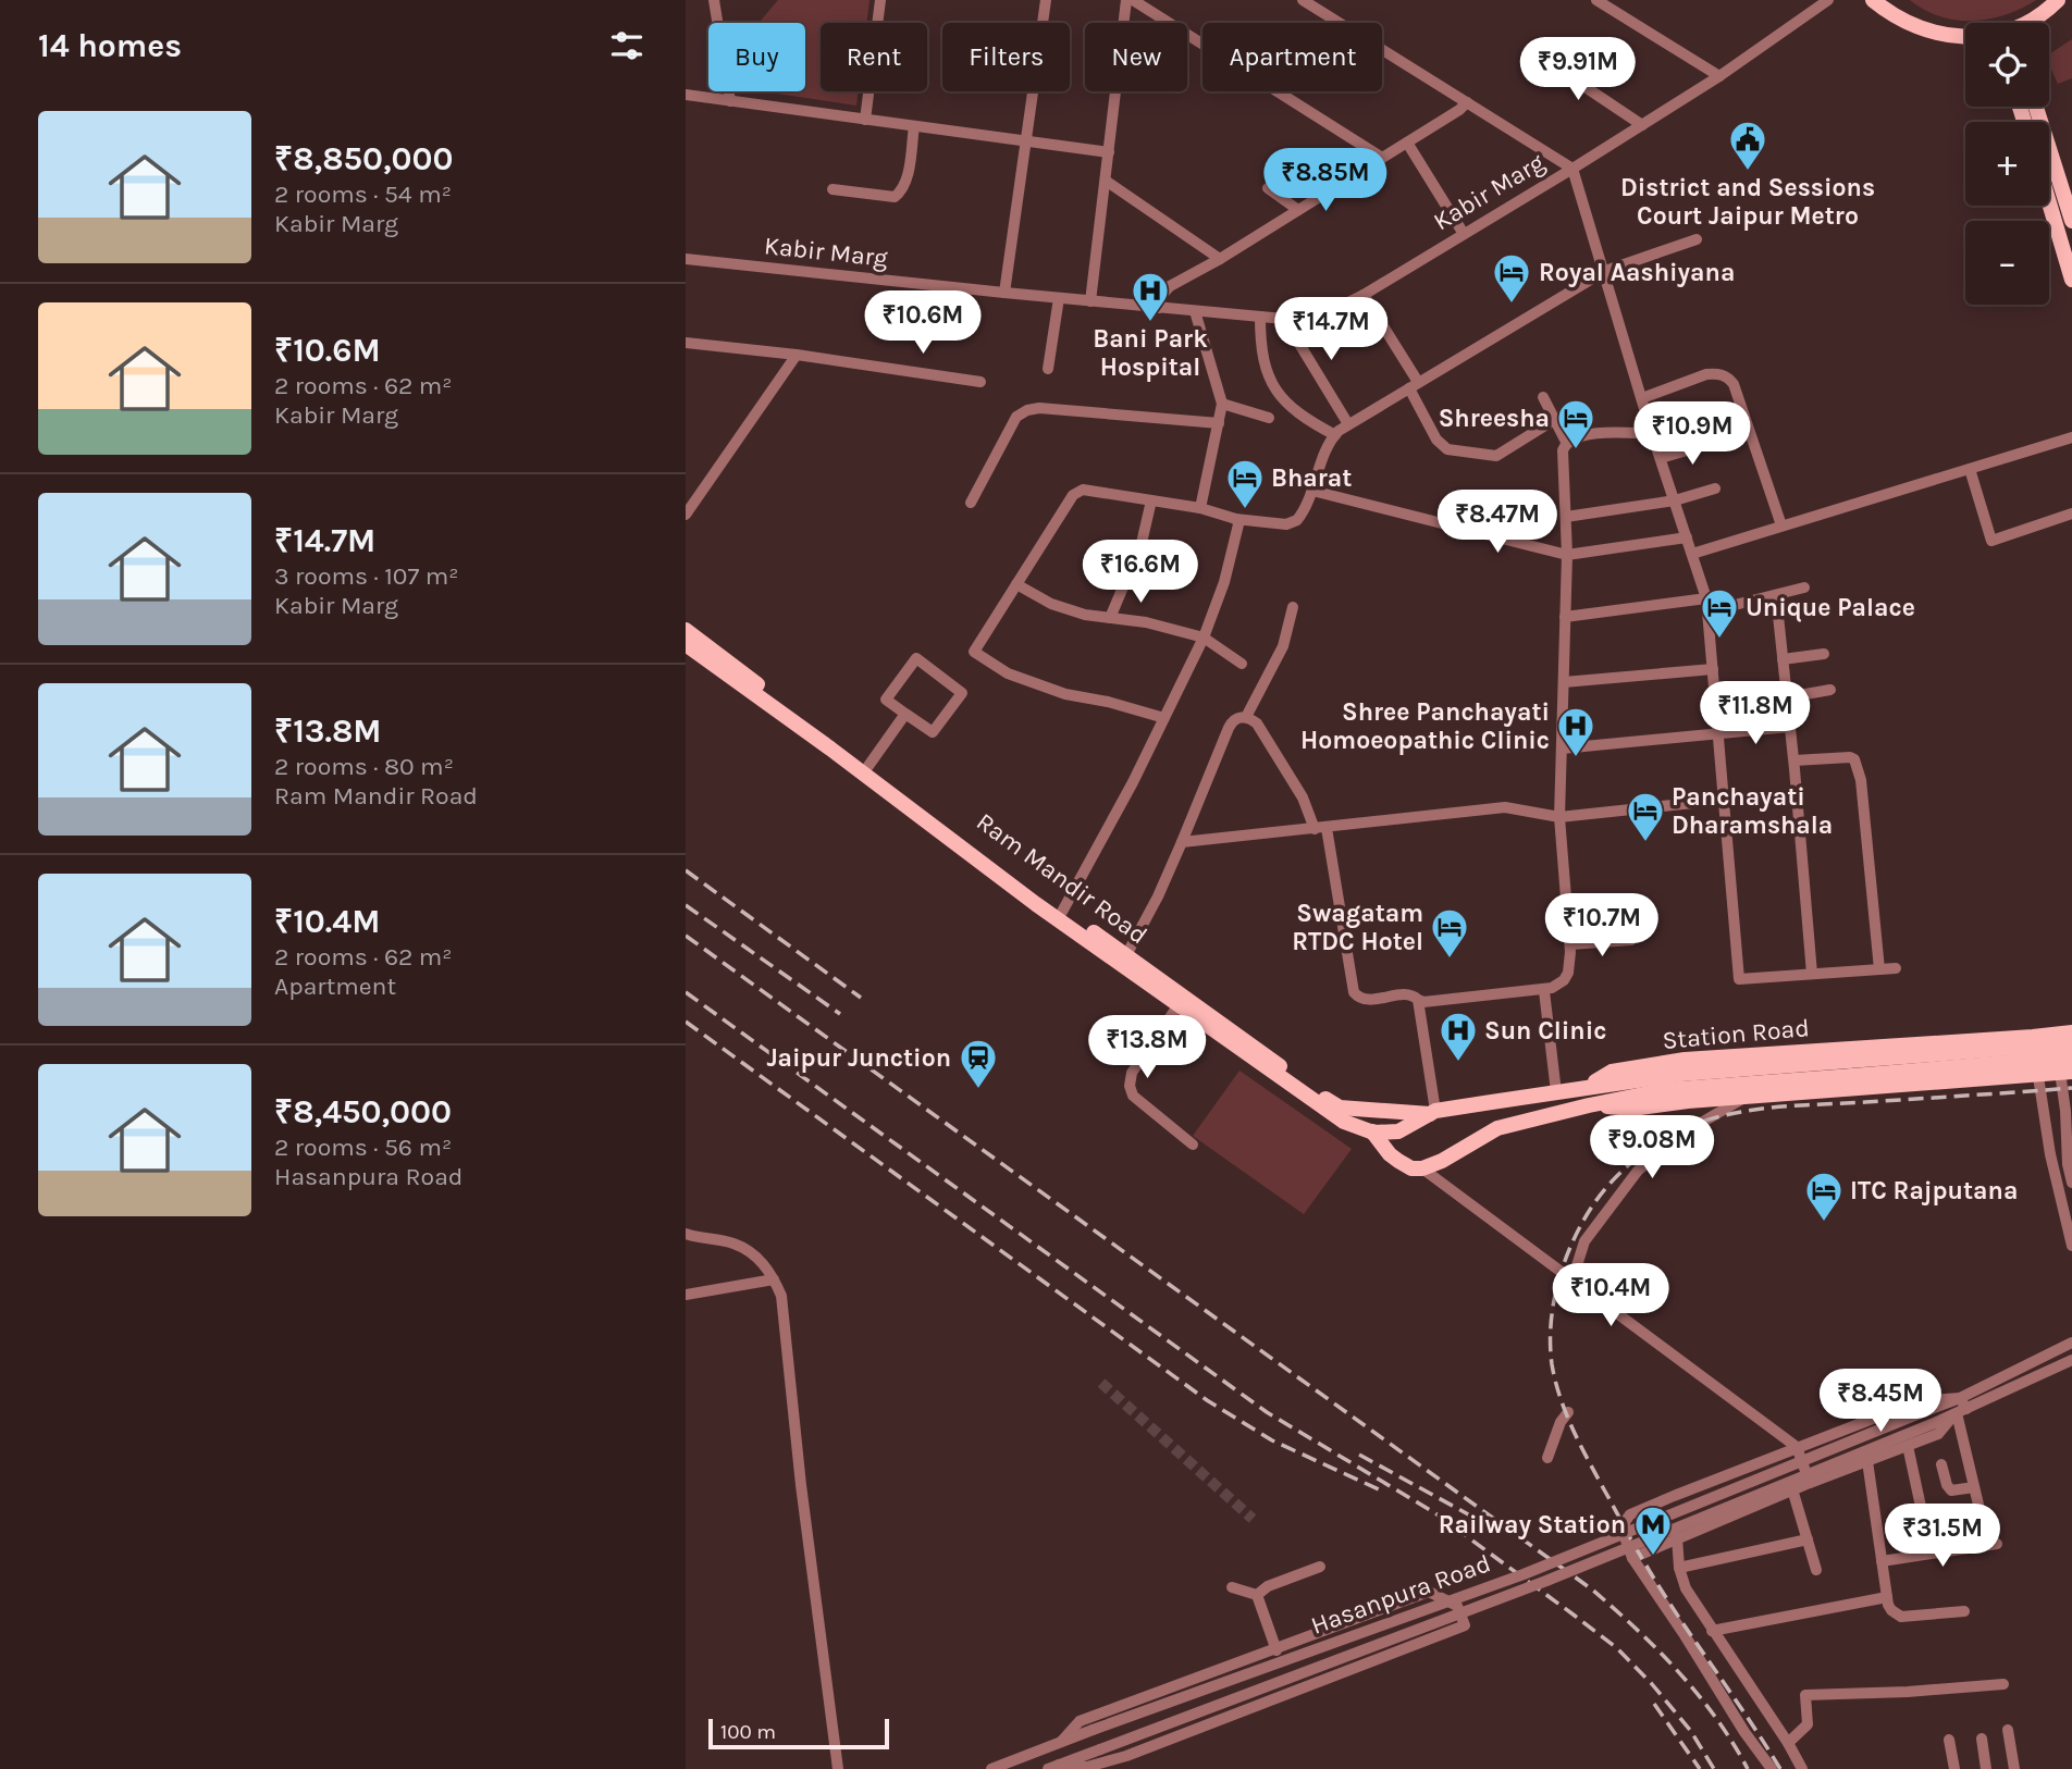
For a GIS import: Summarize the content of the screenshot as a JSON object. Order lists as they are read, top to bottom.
{
  "streets": {
    "main road": ["Ram Mandir Road", "Station Road"],
    "street": ["Kabir Marg", "Hasanpura Road"]
  },
  "crossings": [
    ["Ram Mandir Road", "Station Road"]
  ],
  "places": {
    "public building": ["District and Sessions Court Jaipur Metro"],
    "hotel": [
      "Royal Aashiyana",
      "Shreesha",
      "Bharat",
      "Unique Palace",
      "Panchayati Dharamshala",
      "Swagatam RTDC Hotel",
      "ITC Rajputana"
    ],
    "hospital": ["Bani Park Hospital", "Shree Panchayati Homoeopathic Clinic", "Sun Clinic"],
    "station": ["Jaipur Junction"],
    "metro station": ["Railway Station"]
  },
  "scale_bar": "100 m",
  "page": {
    "heading": "14 homes",
    "map_buttons": ["+", "−"],
    "chip": [
      "Buy",
      "Rent",
      "Filters",
      "New",
      "Apartment"
    ],
    "price": [
      "₹9.91M",
      "₹8.85M",
      "₹10.6M",
      "₹14.7M",
      "₹10.9M",
      "₹8.47M",
      "₹16.6M",
      "₹11.8M",
      "₹10.7M",
      "₹13.8M",
      "₹9.08M",
      "₹10.4M",
      "₹8.45M",
      "₹31.5M"
    ],
    "list": [
      {
        "name": "₹8,850,000",
        "note": "2 rooms · 54 m² · Kabir Marg"
      },
      {
        "name": "₹10.6M",
        "note": "2 rooms · 62 m² · Kabir Marg"
      },
      {
        "name": "₹14.7M",
        "note": "3 rooms · 107 m² · Kabir Marg"
      },
      {
        "name": "₹13.8M",
        "note": "2 rooms · 80 m² · Ram Mandir Road"
      },
      {
        "name": "₹10.4M",
        "note": "2 rooms · 62 m² · Apartment"
      },
      {
        "name": "₹8,450,000",
        "note": "2 rooms · 56 m² · Hasanpura Road"
      }
    ],
    "scale": "100 m"
  }
}
